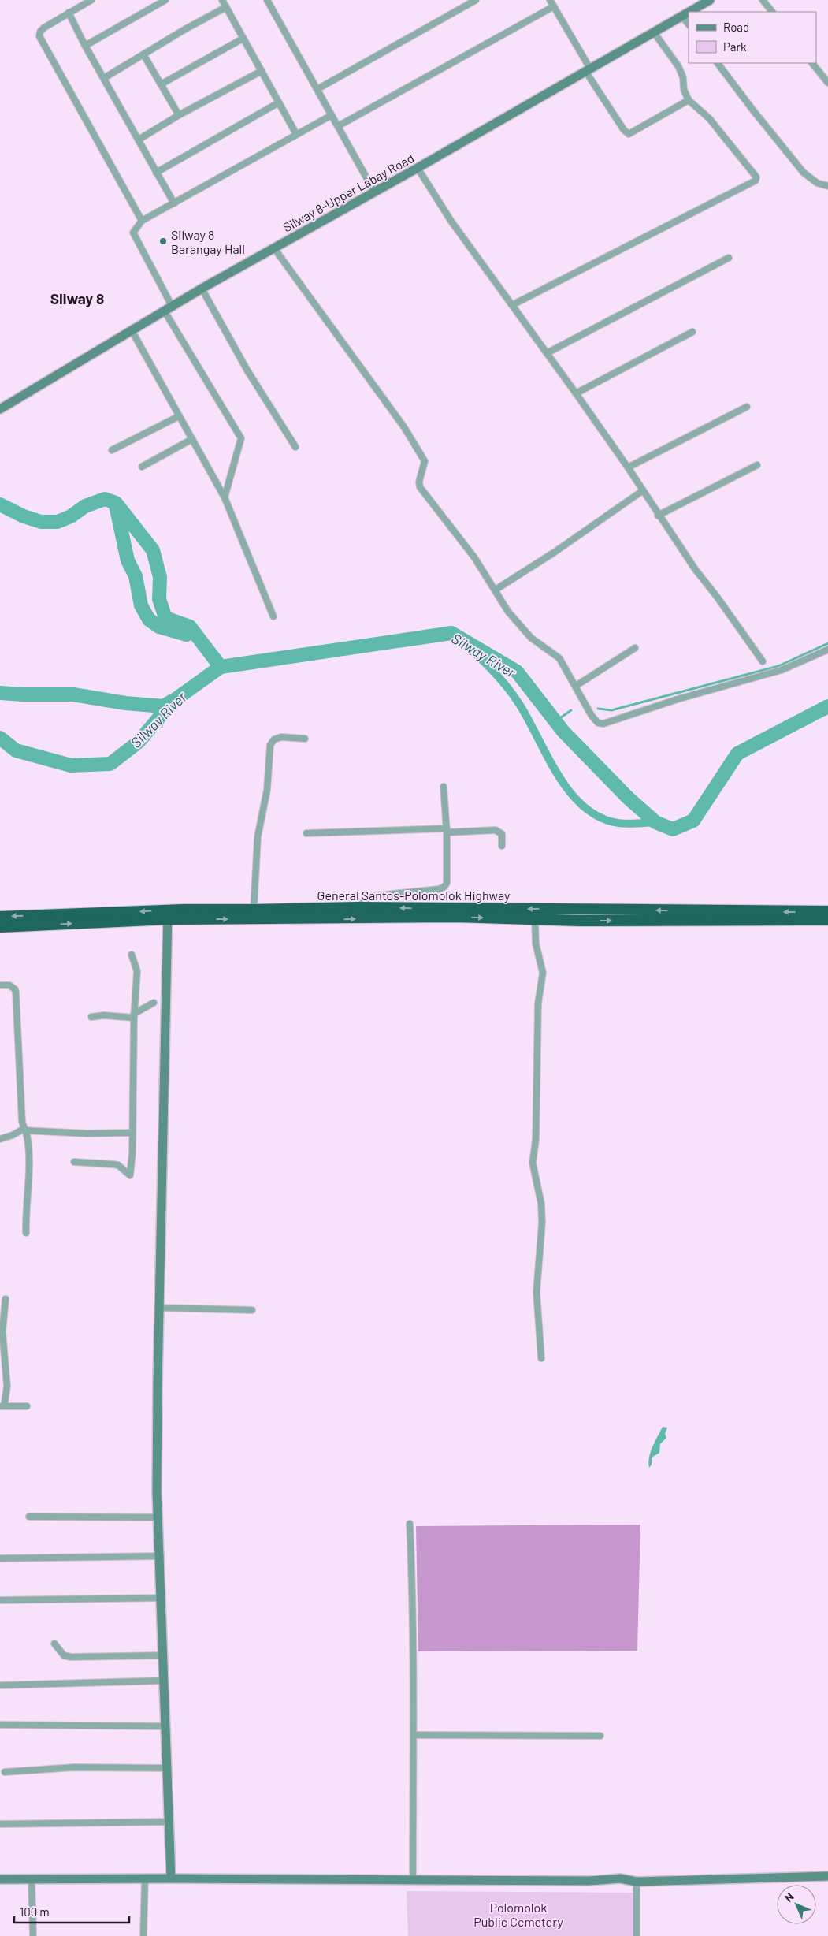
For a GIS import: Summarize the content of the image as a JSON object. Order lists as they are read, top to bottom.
{
  "streets": {
    "highway": ["General Santos-Polomolok Highway"],
    "street": ["Silway 8-Upper Labay Road"]
  },
  "districts": ["Silway 8"],
  "water": ["Silway River"],
  "parks": ["Polomolok Public Cemetery"],
  "places": ["Silway 8 Barangay Hall"],
  "legend": ["Road", "Park"],
  "scale_bar": "100 m",
  "north": "top left"
}
